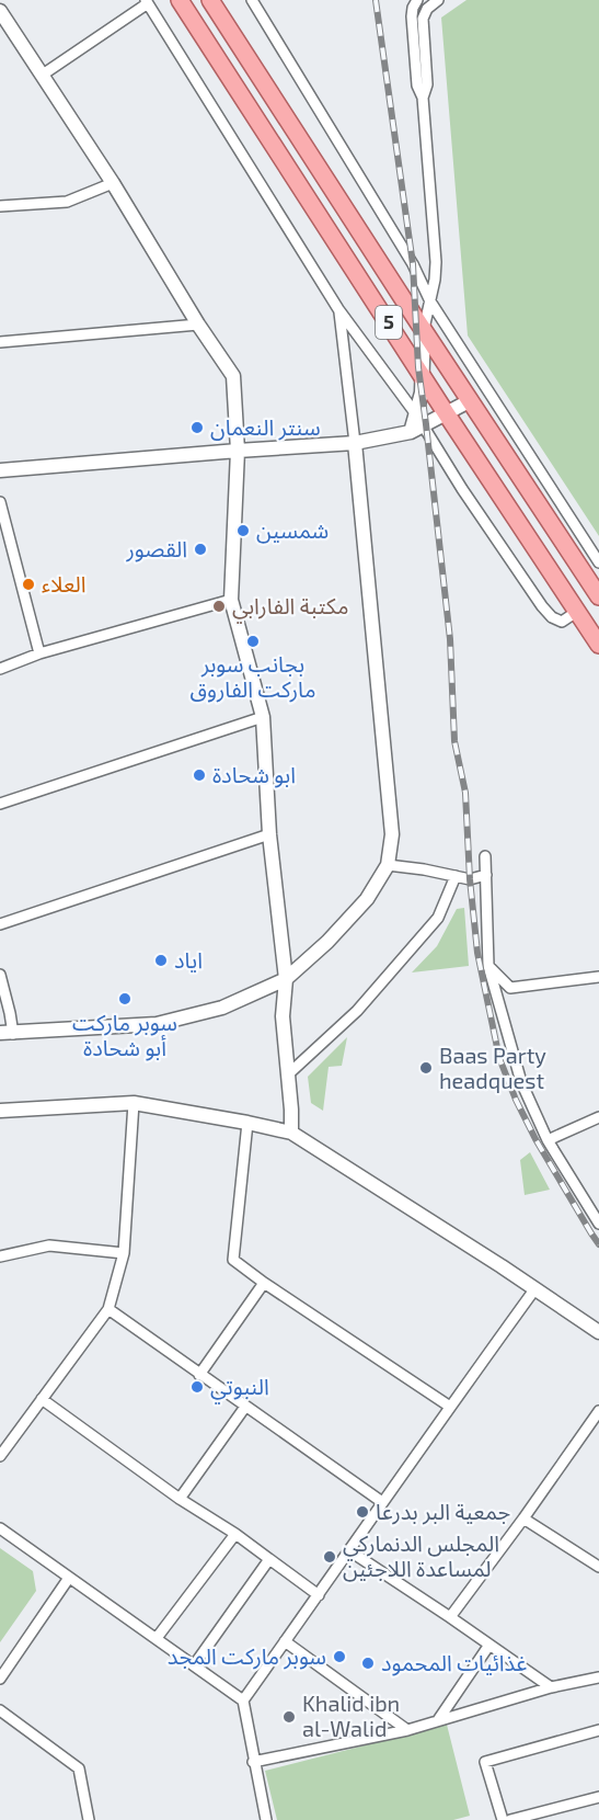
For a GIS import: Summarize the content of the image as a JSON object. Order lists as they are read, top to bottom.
{
  "streets": {
    "main road": ["5"]
  },
  "places": [
    "سنتر النعمان",
    "شمسين",
    "القصور",
    "العلاء",
    "مكتبة الفارابي",
    "بجانب سوبر ماركت الفاروق",
    "ابو شحادة",
    "اياد",
    "سوبر ماركت أبو شحادة",
    "Baas Party headquest",
    "النبوتي",
    "جمعية البر بدرعا",
    "المجلس الدنماركي لمساعدة اللاجئين",
    "سوبر ماركت المجد",
    "غذائيات المحمود",
    "Khalid ibn al-Walid"
  ]
}
